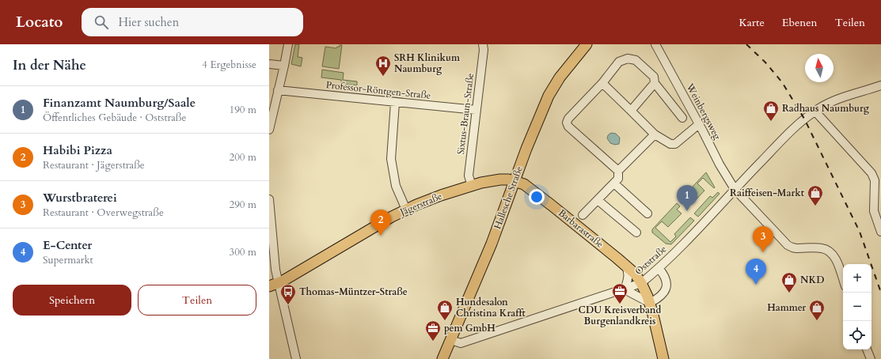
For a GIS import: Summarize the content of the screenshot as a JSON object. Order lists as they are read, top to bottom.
{
  "streets": {
    "main road": ["Hallesche Straße", "Jägerstraße", "Barbarastraße"],
    "street": [
      "Professor-Röntgen-Straße",
      "Weinbergsweg",
      "Sixtus-Braun-Straße",
      "Oststraße"
    ]
  },
  "crossings": [
    ["Professor-Röntgen-Straße", "Sixtus-Braun-Straße"],
    ["Weinbergsweg", "Oststraße"],
    ["Sixtus-Braun-Straße", "Jägerstraße"],
    ["Hallesche Straße", "Jägerstraße"],
    ["Hallesche Straße", "Barbarastraße"],
    ["Hallesche Straße", "Oststraße"],
    ["Jägerstraße", "Barbarastraße"],
    ["Barbarastraße", "Oststraße"]
  ],
  "places": {
    "hospital": ["SRH Klinikum Naumburg"],
    "shop": [
      "Radhaus Naumburg",
      "Raiffeisen-Markt",
      "NKD",
      "Hundesalon Christina Krafft",
      "Hammer"
    ],
    "office": ["CDU Kreisverband Burgenlandkreis", "pem GmbH"],
    "bus stop": ["Thomas-Müntzer-Straße"]
  },
  "north": "top",
  "page": {
    "header": "Locato",
    "search": "Hier suchen",
    "nav": ["Karte", "Ebenen", "Teilen"],
    "heading": ["In der Nähe", "4 Ergebnisse"],
    "list": [
      {
        "mark": "1",
        "name": "Finanzamt Naumburg/Saale",
        "note": "Öffentliches Gebäude · Oststraße",
        "value": "190 m"
      },
      {
        "mark": "2",
        "name": "Habibi Pizza",
        "note": "Restaurant · Jägerstraße",
        "value": "200 m"
      },
      {
        "mark": "3",
        "name": "Wurstbraterei",
        "note": "Restaurant · Overwegstraße",
        "value": "290 m"
      },
      {
        "mark": "4",
        "name": "E-Center",
        "note": "Supermarkt",
        "value": "300 m"
      }
    ],
    "pins": [
      "1",
      "2",
      "3",
      "4"
    ],
    "map_buttons": ["+", "−"],
    "buttons": ["Speichern", "Teilen"]
  }
}
